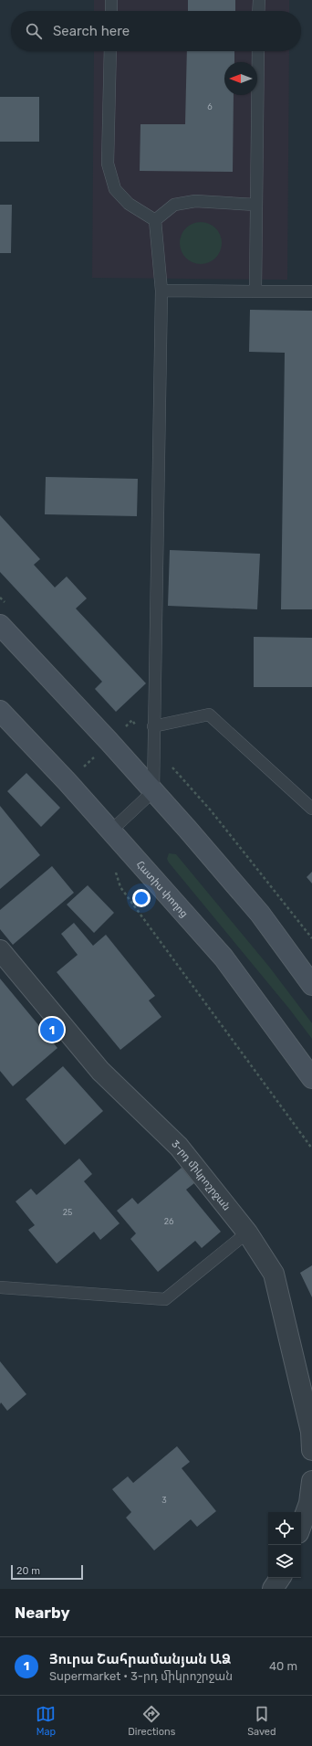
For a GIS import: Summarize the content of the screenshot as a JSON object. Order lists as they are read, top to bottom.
{
  "streets": {
    "main road": ["Հատիս փողոց"],
    "street": ["3-րդ միկրոշրջան"]
  },
  "house_numbers": [
    "6",
    "25",
    "26",
    "3"
  ],
  "scale_bar": "20 m",
  "north": "left",
  "page": {
    "search": "Search here",
    "pins": "1",
    "scale": "20 m",
    "heading": "Nearby",
    "list": [
      {
        "mark": "1",
        "name": "Յուրա Շահրամանյան ԱՁ",
        "note": "Supermarket · 3-րդ միկրոշրջան",
        "value": "40 m"
      }
    ],
    "nav": ["Map", "Directions", "Saved"]
  }
}
